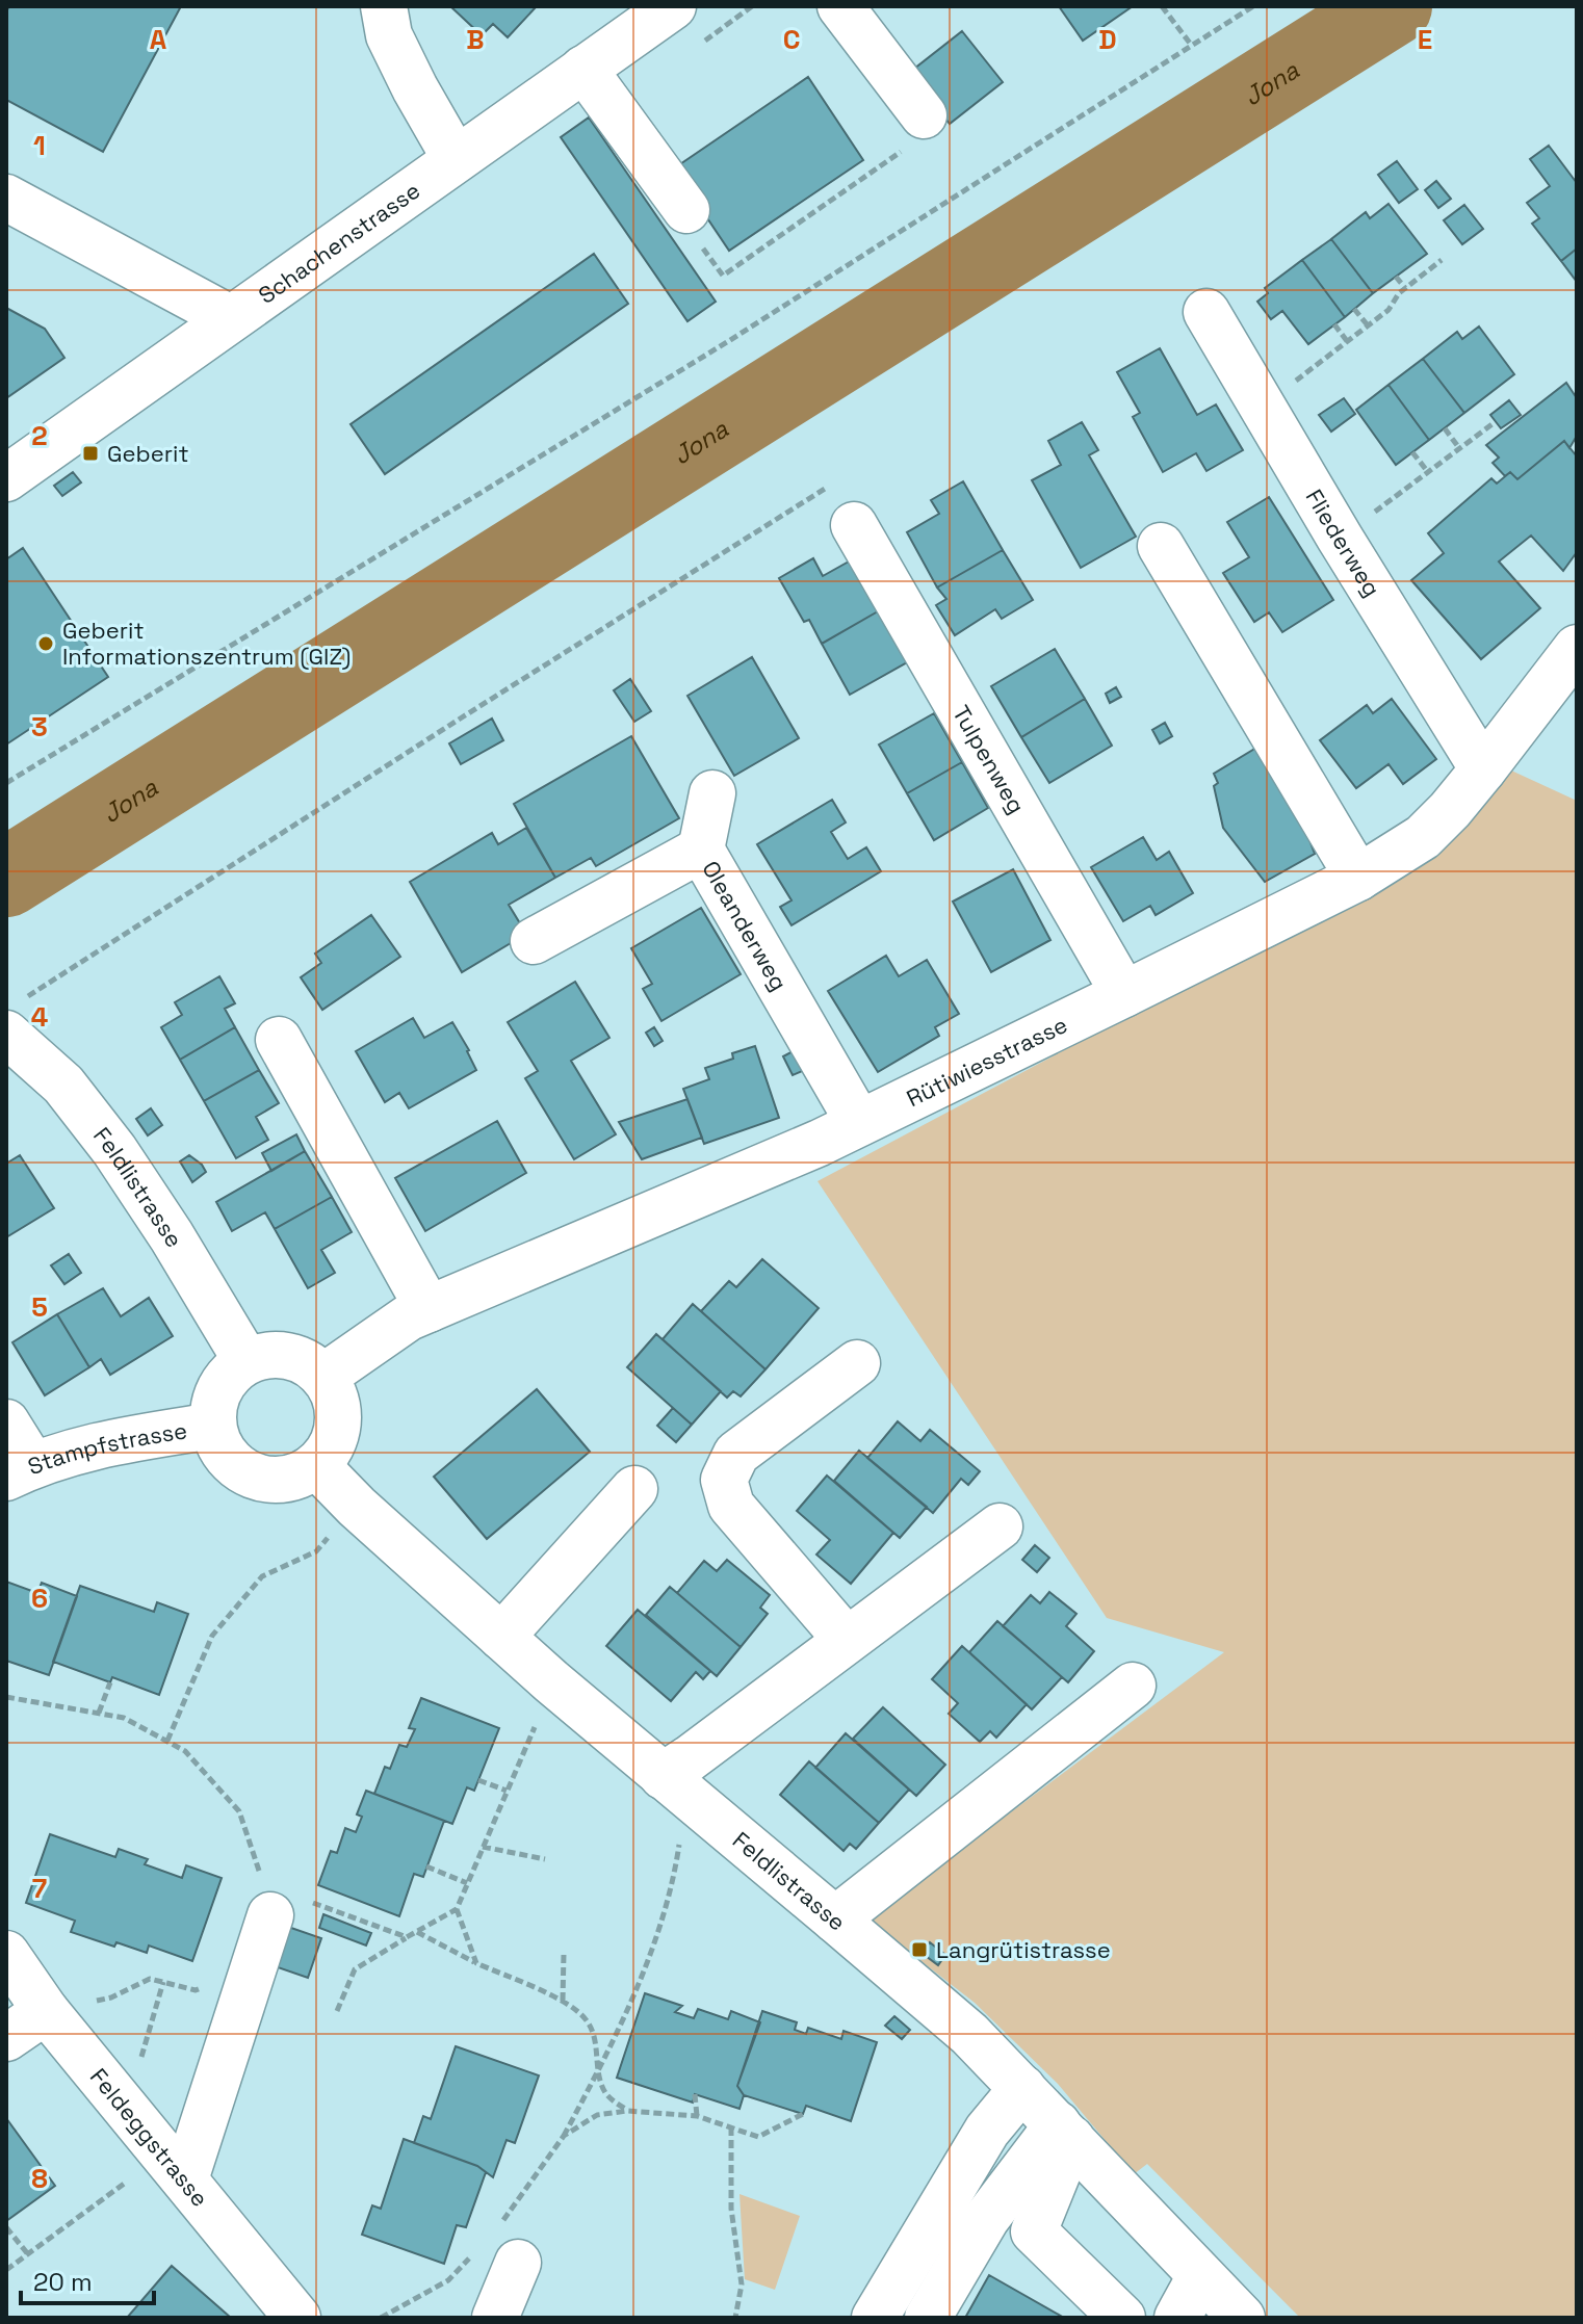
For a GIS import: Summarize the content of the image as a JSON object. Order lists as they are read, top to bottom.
{
  "streets": {
    "street": [
      "Schachenstrasse",
      "Fliederweg",
      "Tulpenweg",
      "Oleanderweg",
      "Rütiwiesstrasse",
      "Feldlistrasse",
      "Stampfstrasse",
      "Feldeggstrasse"
    ]
  },
  "crossings": [
    ["Fliederweg", "Rütiwiesstrasse"],
    ["Tulpenweg", "Rütiwiesstrasse"],
    ["Oleanderweg", "Rütiwiesstrasse"],
    ["Rütiwiesstrasse", "Feldlistrasse"],
    ["Rütiwiesstrasse", "Stampfstrasse"],
    ["Feldlistrasse", "Stampfstrasse"]
  ],
  "water": ["Jona"],
  "places": {
    "transit": ["Geberit", "Langrütistrasse"],
    "other": ["Geberit Informationszentrum (GIZ)"]
  },
  "scale_bar": "20 m",
  "grid": {
    "columns": [
      "A",
      "B",
      "C",
      "D",
      "E"
    ],
    "rows": [
      "1",
      "2",
      "3",
      "4",
      "5",
      "6",
      "7",
      "8"
    ]
  }
}
